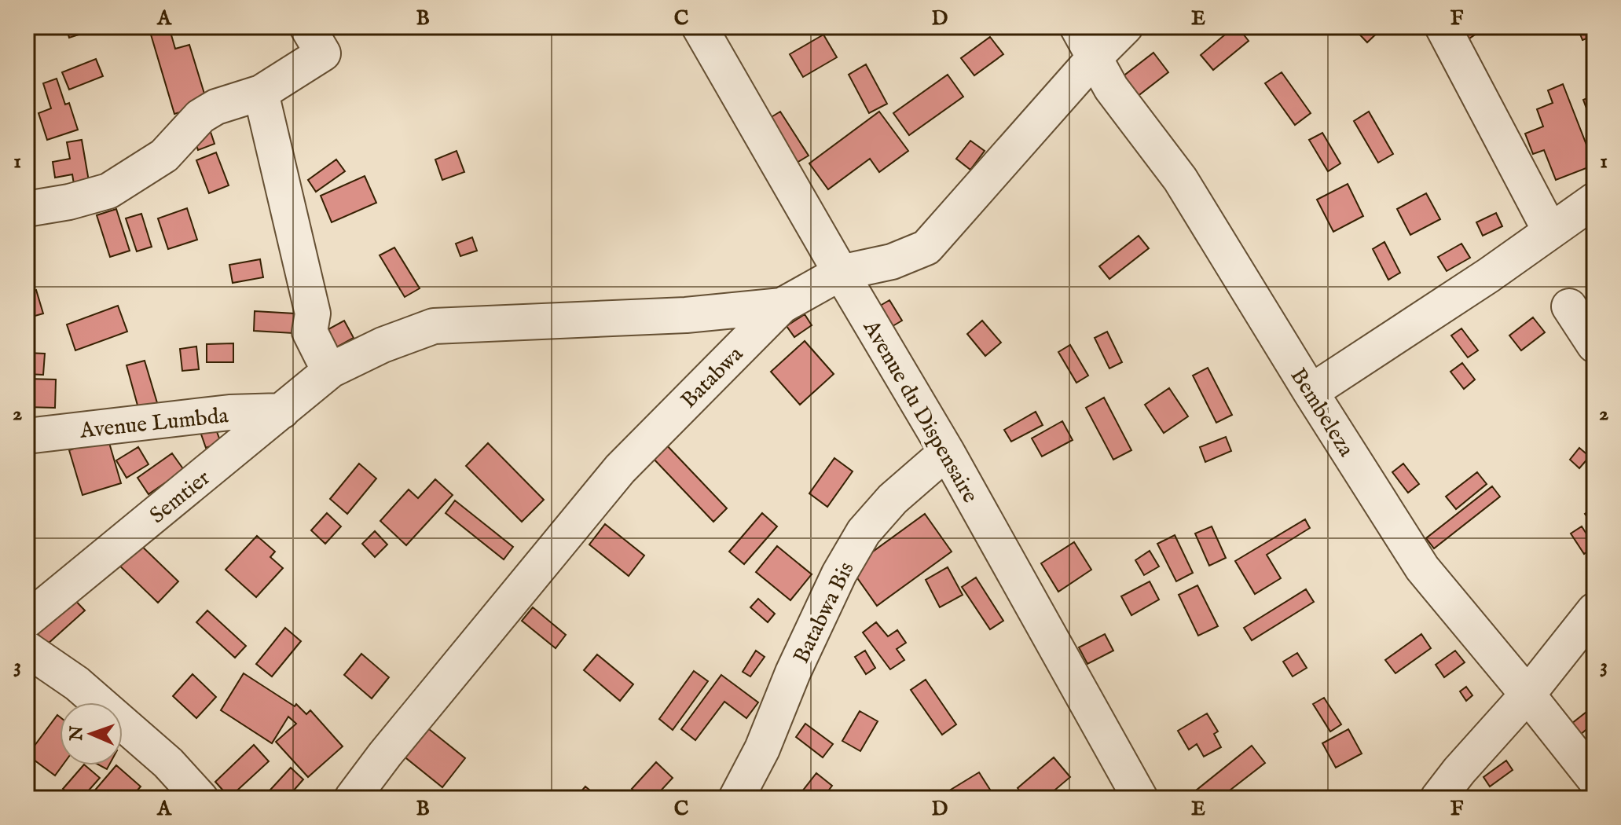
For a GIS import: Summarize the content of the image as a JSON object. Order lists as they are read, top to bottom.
{
  "streets": {
    "street": [
      "Batabwa",
      "Avenue du Dispensaire",
      "Bembeleza",
      "Avenue Lumbda",
      "Semtier",
      "Batabwa Bis"
    ]
  },
  "crossings": [
    ["Batabwa", "Avenue du Dispensaire"],
    ["Batabwa", "Bembeleza"],
    ["Batabwa", "Semtier"],
    ["Avenue du Dispensaire", "Batabwa Bis"],
    ["Avenue Lumbda", "Semtier"]
  ],
  "north": "left",
  "grid": {
    "columns": [
      "A",
      "B",
      "C",
      "D",
      "E",
      "F"
    ],
    "rows": ["1", "2", "3"]
  }
}
